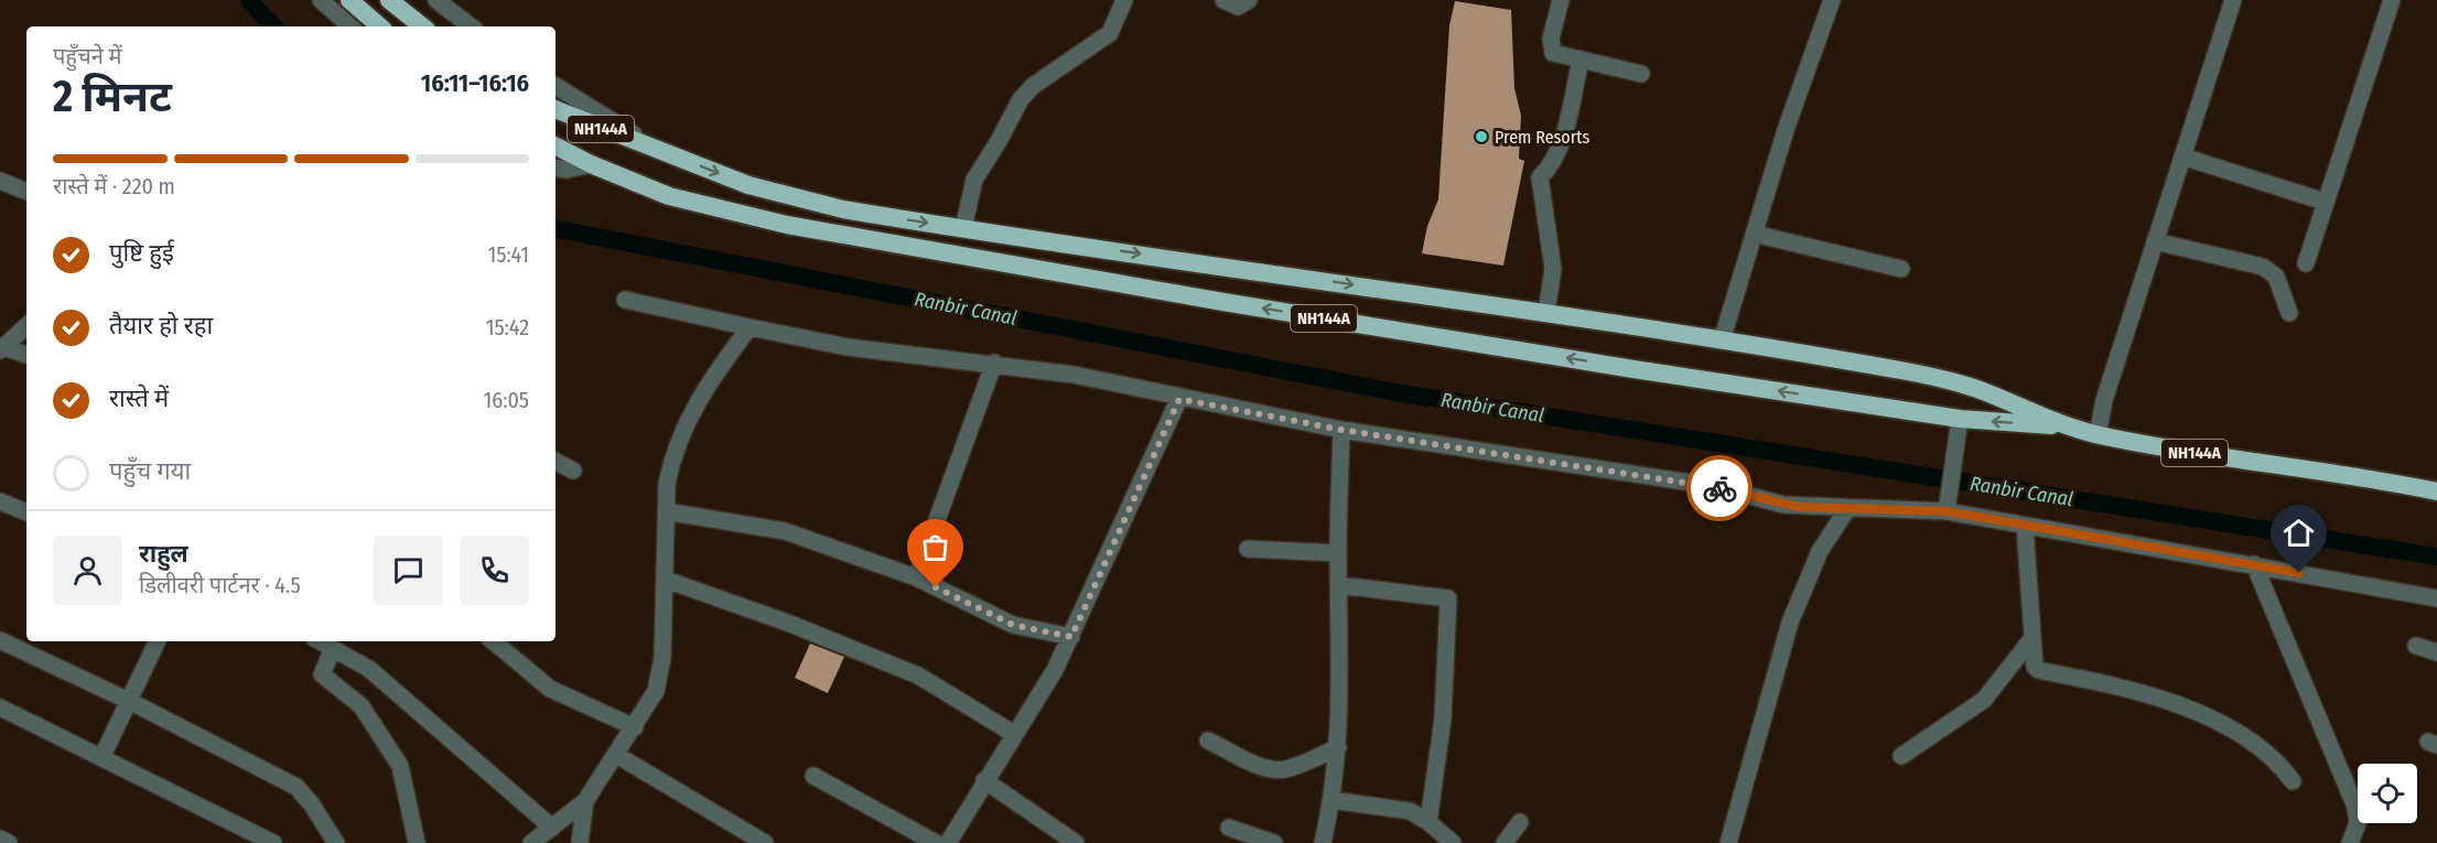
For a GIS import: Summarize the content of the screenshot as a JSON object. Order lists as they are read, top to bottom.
{
  "streets": {
    "highway": ["NH144A"]
  },
  "water": ["Ranbir Canal"],
  "places": ["Prem Resorts"],
  "page": {
    "heading": ["2 मिनट", "पहुँचने में", "16:11–16:16"],
    "panel": ["राहुल", "डिलीवरी पार्टनर · 4.5"],
    "bar": "रास्ते में · 220 m",
    "list": [
      ["पुष्टि हुई", "15:41"],
      ["तैयार हो रहा", "15:42"],
      ["रास्ते में", "16:05"],
      "पहुँच गया"
    ]
  }
}
